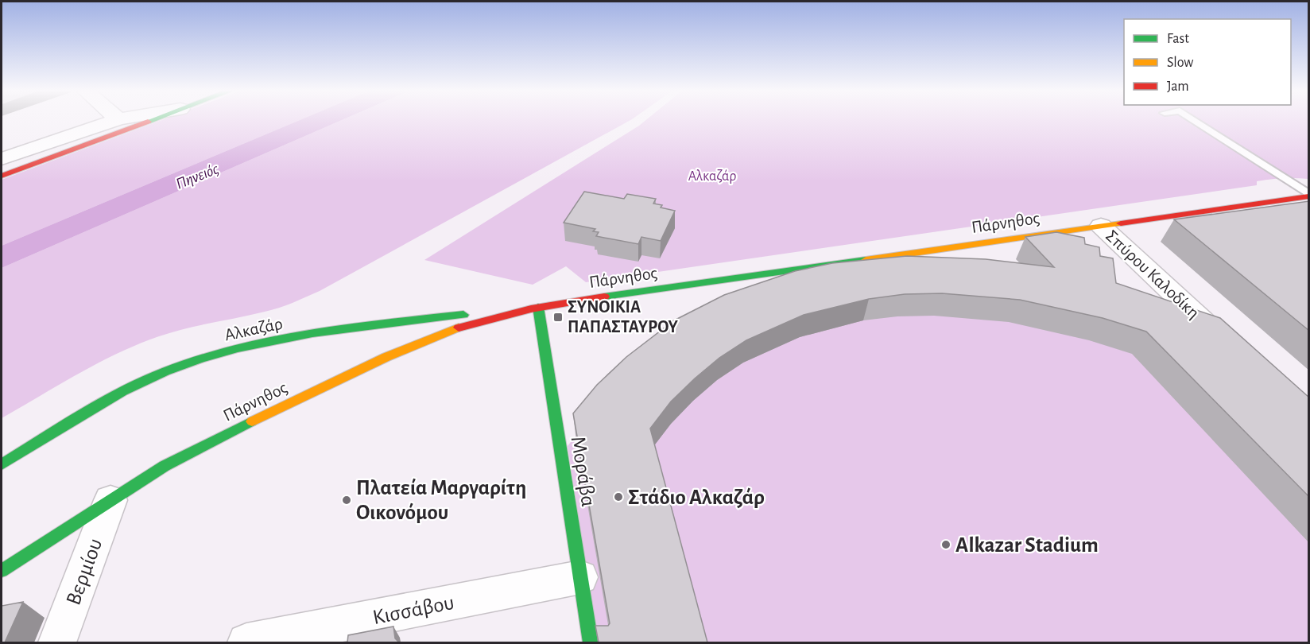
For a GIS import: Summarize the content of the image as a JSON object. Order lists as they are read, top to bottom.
{
  "streets": {
    "street": [
      "Πάρνηθος",
      "Σπύρου Καλοδίκη",
      "Αλκαζάρ",
      "Μοράβα",
      "Βερμίου",
      "Κισσάβου"
    ]
  },
  "crossings": [
    ["Πάρνηθος", "Σπύρου Καλοδίκη"],
    ["Πάρνηθος", "Αλκαζάρ"],
    ["Πάρνηθος", "Μοράβα"],
    ["Πάρνηθος", "Βερμίου"],
    ["Αλκαζάρ", "Μοράβα"],
    ["Μοράβα", "Κισσάβου"]
  ],
  "water": ["Πηνειός"],
  "parks": ["Αλκαζάρ"],
  "places": {
    "transit": ["ΣΥΝΟΙΚΙΑ ΠΑΠΑΣΤΑΥΡΟΥ"],
    "other": ["Στάδιο Αλκαζάρ", "Πλατεία Μαργαρίτη Οικονόμου", "Alkazar Stadium"]
  },
  "legend": ["Fast", "Slow", "Jam"]
}
